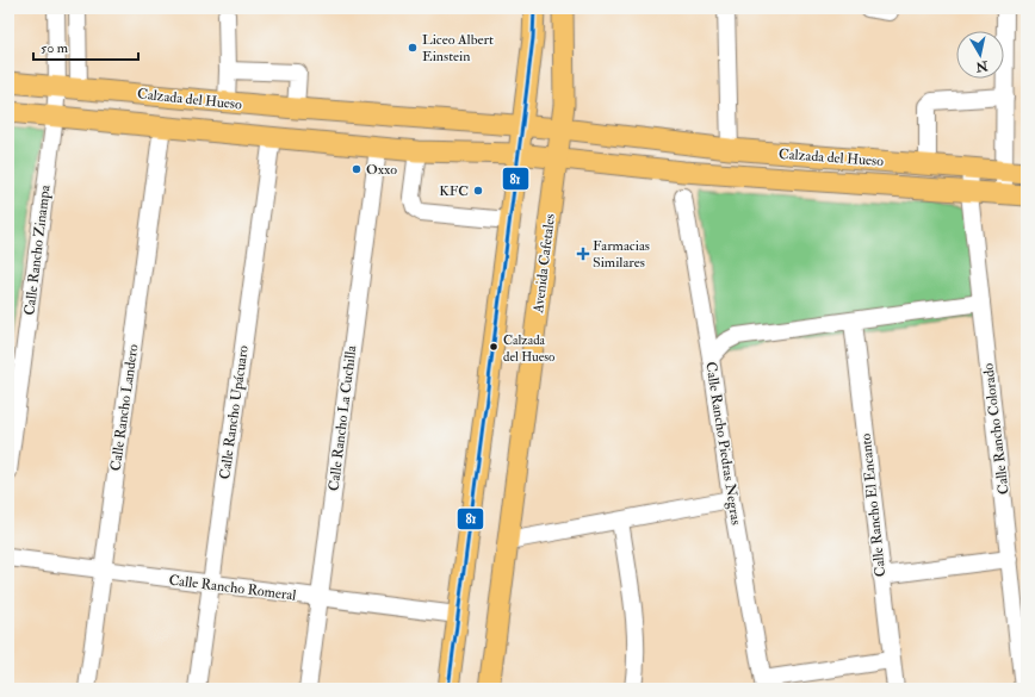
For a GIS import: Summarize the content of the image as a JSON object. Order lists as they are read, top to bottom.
{
  "streets": {
    "main road": ["Calzada del Hueso", "Avenida Cafetales"],
    "street": [
      "Calle Rancho Zinampa",
      "Calle Rancho Landero",
      "Calle Rancho Upácuaro",
      "Calle Rancho La Cuchilla",
      "Calle Rancho Colorado",
      "Calle Rancho Piedras Negras",
      "Calle Rancho El Encanto",
      "Calle Rancho Romeral"
    ]
  },
  "crossings": [
    ["Calzada del Hueso", "Calle Rancho Zinampa"],
    ["Calzada del Hueso", "Avenida Cafetales"],
    ["Calzada del Hueso", "Calle Rancho Landero"],
    ["Calzada del Hueso", "Calle Rancho Upácuaro"],
    ["Calzada del Hueso", "Calle Rancho La Cuchilla"],
    ["Calzada del Hueso", "Calle Rancho Colorado"],
    ["Calle Rancho Landero", "Calle Rancho Romeral"],
    ["Calle Rancho Upácuaro", "Calle Rancho Romeral"],
    ["Calle Rancho La Cuchilla", "Calle Rancho Romeral"]
  ],
  "places": {
    "other": [
      "Liceo Albert Einstein",
      "Oxxo",
      "KFC",
      "Calzada del Hueso"
    ],
    "health": ["Farmacias Similares"]
  },
  "lines": ["transit line 81"],
  "scale_bar": "50 m",
  "north": "bottom"
}
